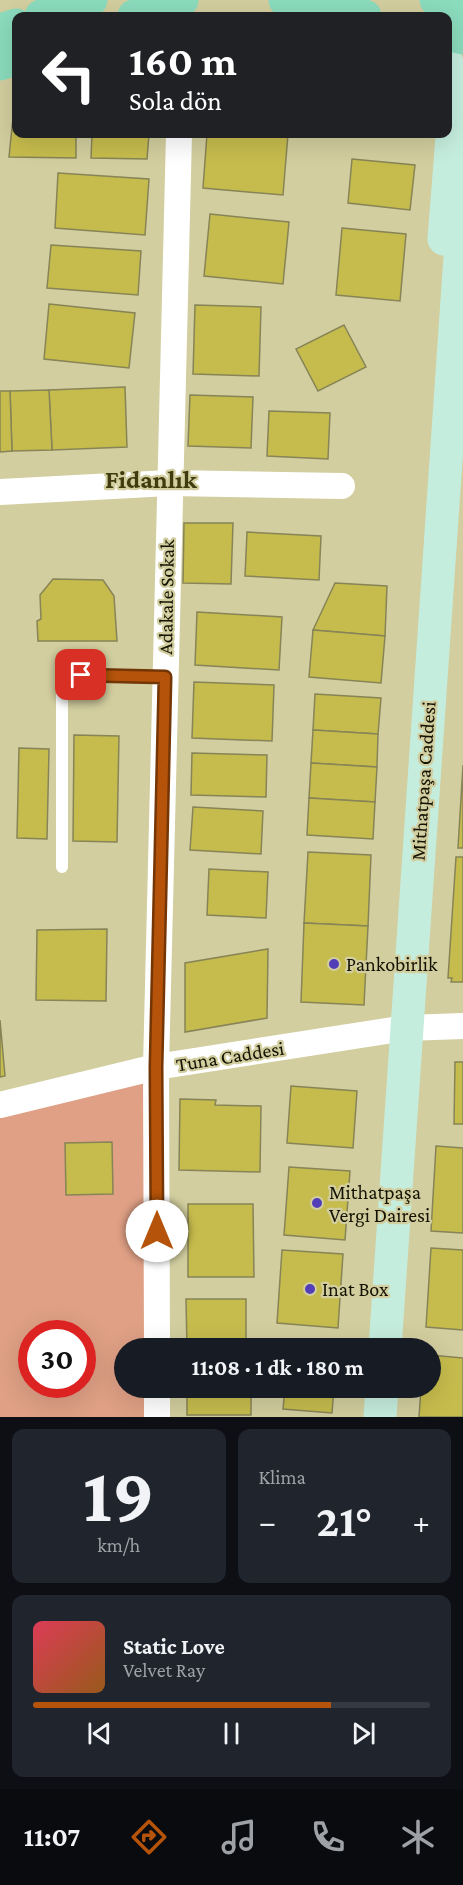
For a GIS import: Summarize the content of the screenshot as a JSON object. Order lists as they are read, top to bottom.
{
  "streets": {
    "main road": ["Mithatpaşa Caddesi"],
    "street": ["Adakale Sokak", "Tuna Caddesi"]
  },
  "crossings": [
    ["Adakale Sokak", "Tuna Caddesi"],
    ["Mithatpaşa Caddesi", "Tuna Caddesi"]
  ],
  "districts": ["Fidanlık"],
  "places": ["Pankobirlik", "Mithatpaşa Vergi Dairesi", "Inat Box"],
  "page": {
    "turn": ["160 m", "Sola dön"],
    "limit": "30",
    "trip": "11:08 · 1 dk · 180 m",
    "tile": [
      ["19", "km/h"],
      "Klima"
    ],
    "heat": ["−", "21°", "+"],
    "song": ["Static Love", "Velvet Ray"],
    "tabs": "11:07"
  }
}
